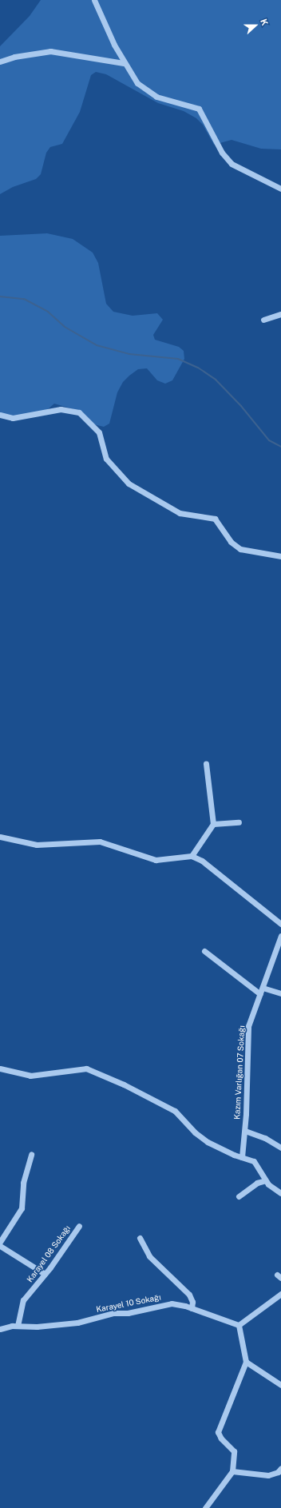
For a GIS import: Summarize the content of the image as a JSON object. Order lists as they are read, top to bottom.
{
  "streets": {
    "street": ["Kazım Varlığan 07 Sokağı", "Karayel 08 Sokağı", "Karayel 10 Sokağı"]
  },
  "crossings": [
    ["Karayel 08 Sokağı", "Karayel 10 Sokağı"]
  ],
  "north": "right"
}
